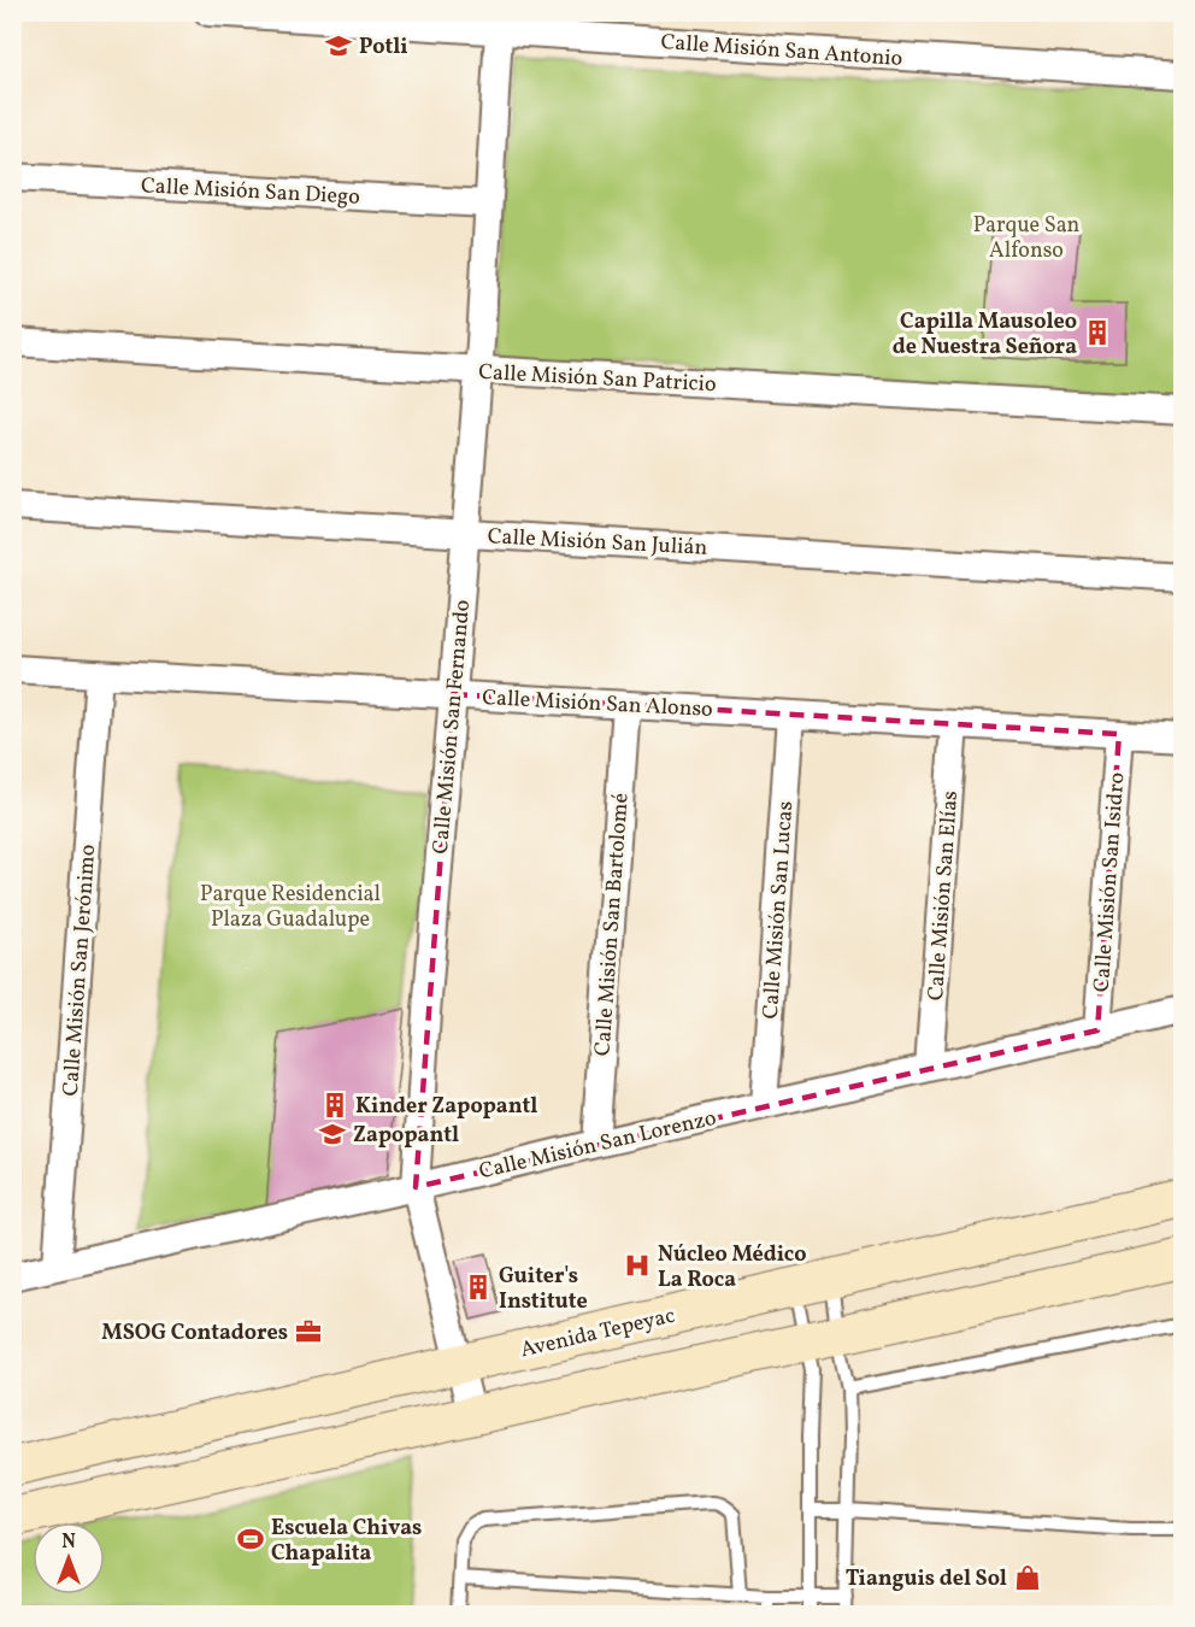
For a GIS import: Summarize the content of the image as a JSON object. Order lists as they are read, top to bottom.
{
  "streets": {
    "street": [
      "Calle Misión San Antonio",
      "Calle Misión San Diego",
      "Calle Misión San Patricio",
      "Calle Misión San Julián",
      "Calle Misión San Alonso",
      "Calle Misión San Fernando",
      "Calle Misión San Isidro",
      "Calle Misión San Elías",
      "Calle Misión San Lucas",
      "Calle Misión San Bartolomé",
      "Calle Misión San Jerónimo",
      "Calle Misión San Lorenzo",
      "Avenida Tepeyac"
    ]
  },
  "crossings": [
    ["Calle Misión San Antonio", "Calle Misión San Fernando"],
    ["Calle Misión San Diego", "Calle Misión San Fernando"],
    ["Calle Misión San Patricio", "Calle Misión San Fernando"],
    ["Calle Misión San Julián", "Calle Misión San Fernando"],
    ["Calle Misión San Alonso", "Calle Misión San Fernando"],
    ["Calle Misión San Alonso", "Calle Misión San Isidro"],
    ["Calle Misión San Alonso", "Calle Misión San Elías"],
    ["Calle Misión San Alonso", "Calle Misión San Lucas"],
    ["Calle Misión San Alonso", "Calle Misión San Bartolomé"],
    ["Calle Misión San Alonso", "Calle Misión San Jerónimo"],
    ["Calle Misión San Fernando", "Calle Misión San Lorenzo"],
    ["Calle Misión San Fernando", "Avenida Tepeyac"],
    ["Calle Misión San Isidro", "Calle Misión San Lorenzo"],
    ["Calle Misión San Elías", "Calle Misión San Lorenzo"],
    ["Calle Misión San Lucas", "Calle Misión San Lorenzo"],
    ["Calle Misión San Bartolomé", "Calle Misión San Lorenzo"],
    ["Calle Misión San Jerónimo", "Calle Misión San Lorenzo"]
  ],
  "parks": ["Parque San Alfonso", "Parque Residencial Plaza Guadalupe"],
  "places": {
    "school or university": ["Potli", "Zapopantl"],
    "building": ["Capilla Mausoleo de Nuestra Señora", "Kinder Zapopantl", "Guiter's Institute"],
    "hospital": ["Núcleo Médico La Roca"],
    "office": ["MSOG Contadores"],
    "sports": ["Escuela Chivas Chapalita"],
    "shop": ["Tianguis del Sol"]
  },
  "north": "top"
}
